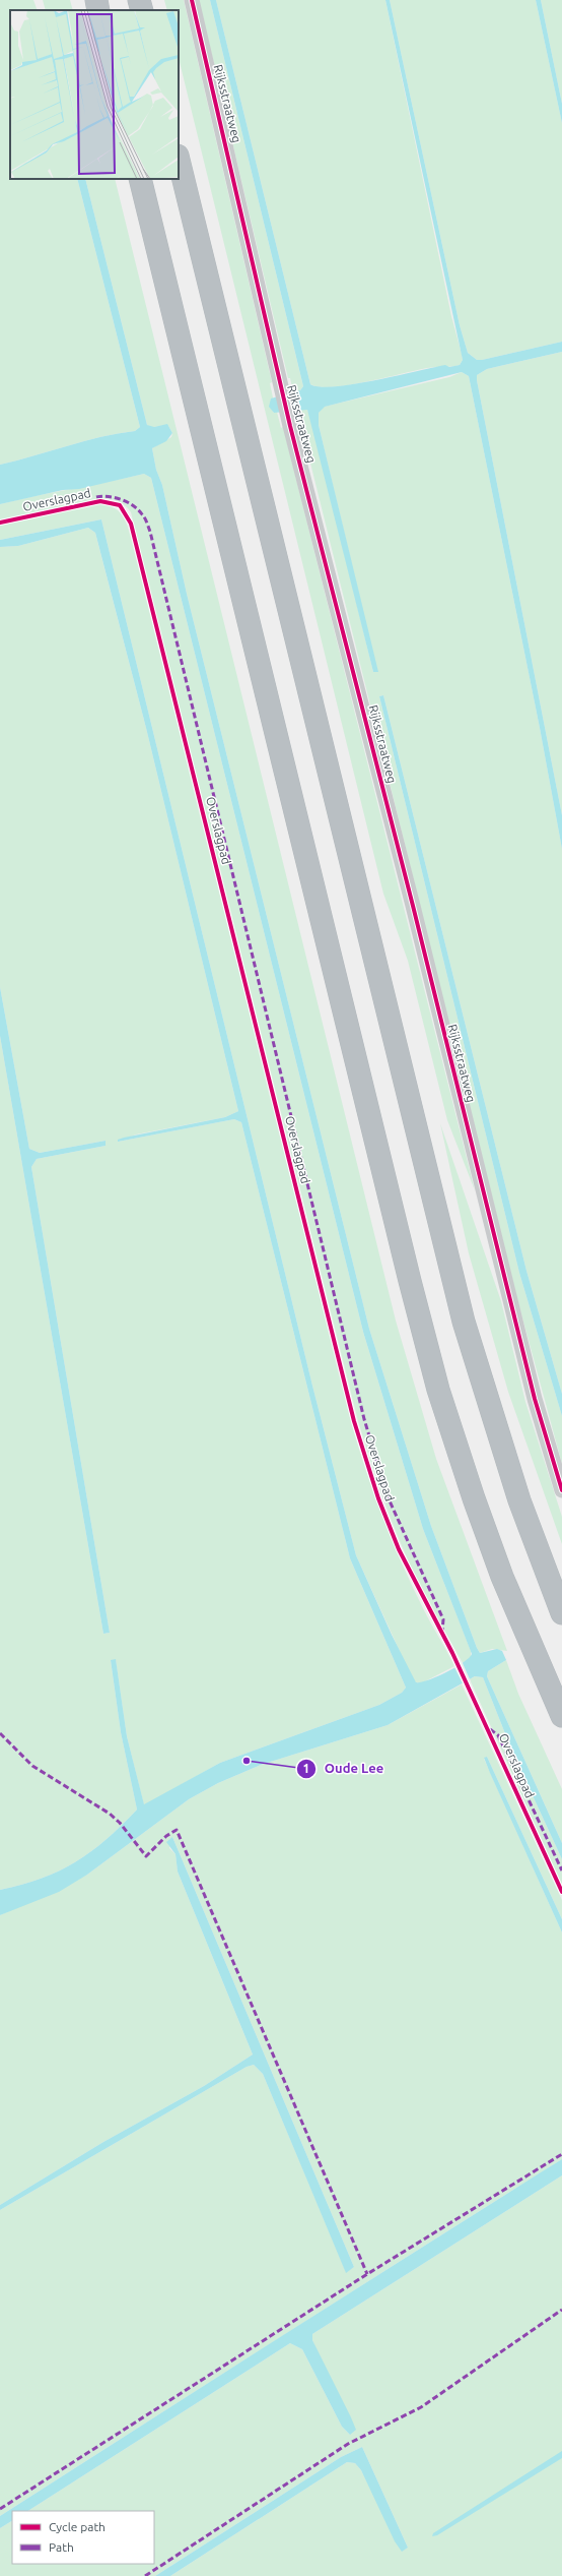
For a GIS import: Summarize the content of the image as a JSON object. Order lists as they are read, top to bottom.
{
  "streets": {
    "street": ["Rijksstraatweg"],
    "cycle path": ["Overslagpad"]
  },
  "places": ["Oude Lee"],
  "legend": ["Cycle path", "Path"]
}
